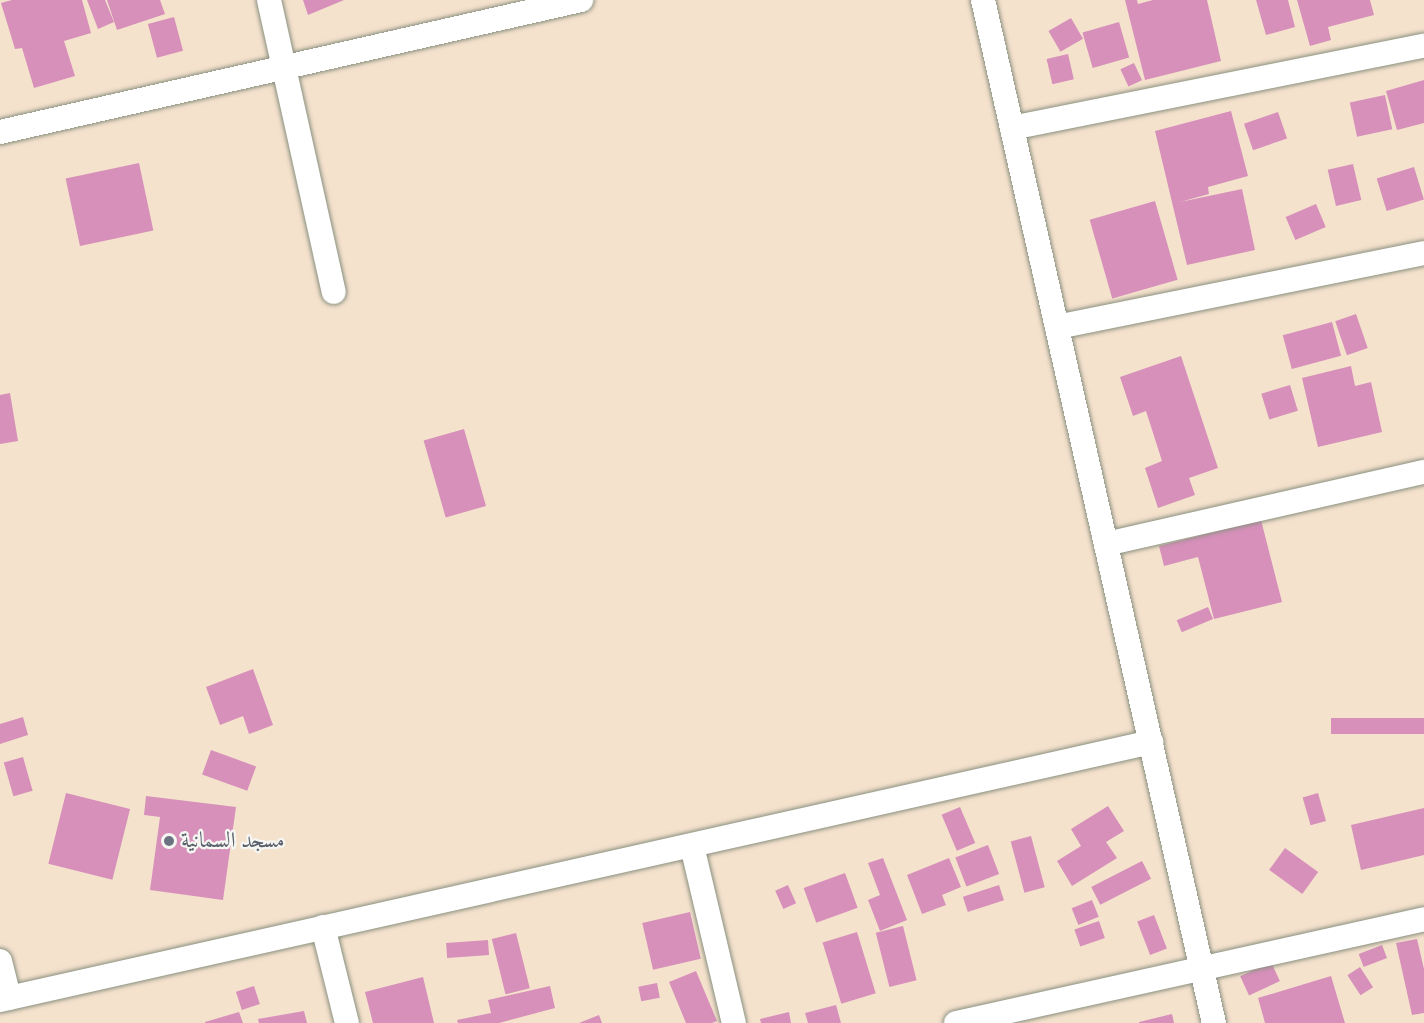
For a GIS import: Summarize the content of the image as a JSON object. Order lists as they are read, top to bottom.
{
  "places": ["مسجد السمانية"]
}
